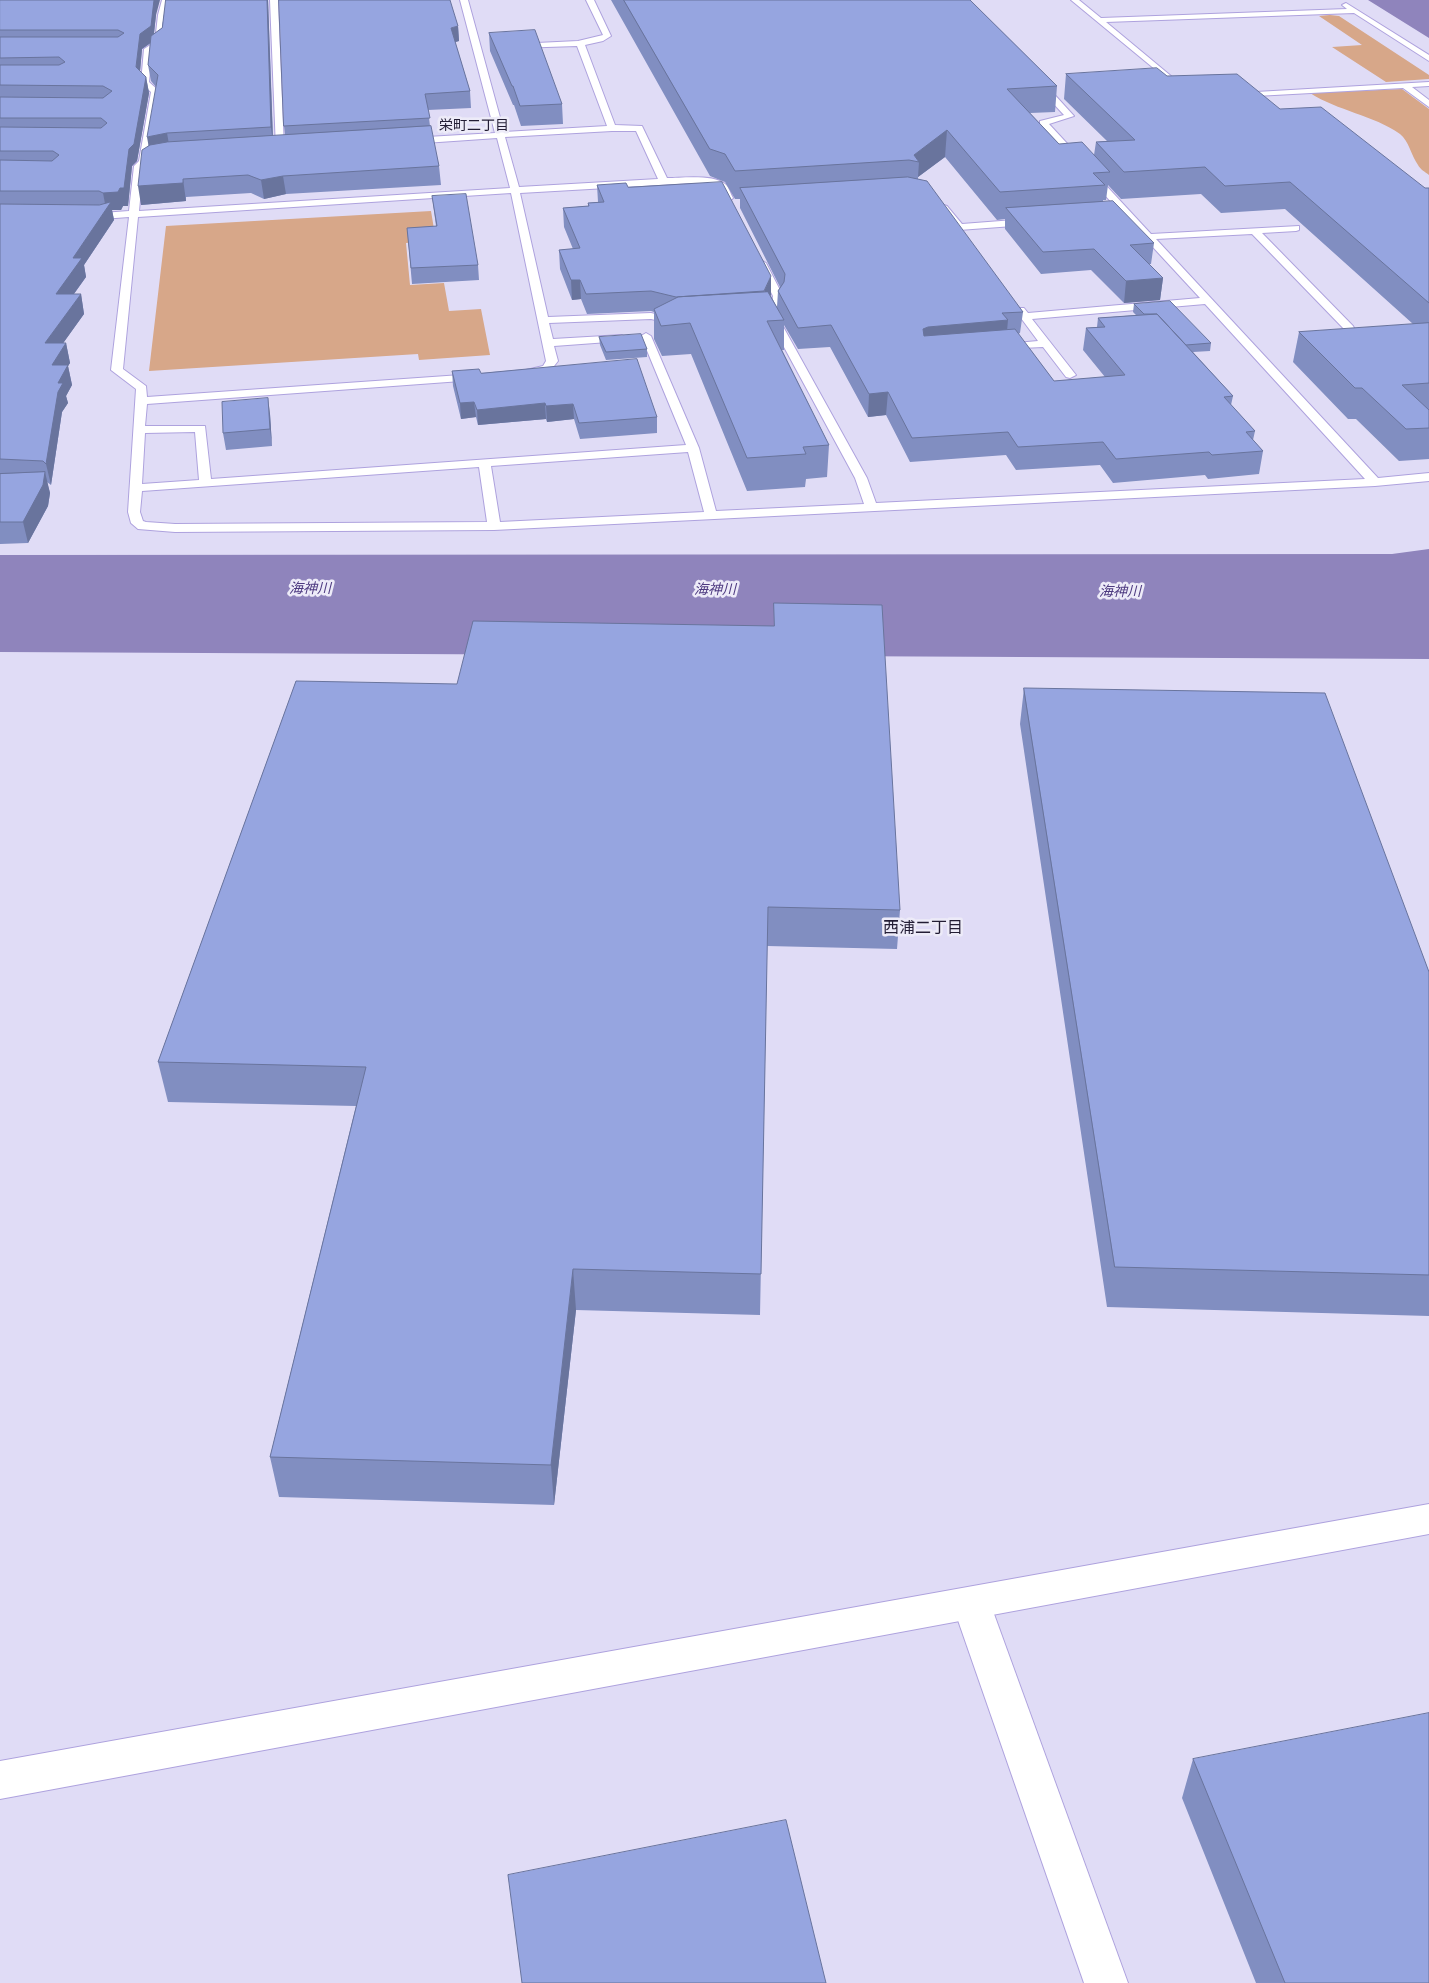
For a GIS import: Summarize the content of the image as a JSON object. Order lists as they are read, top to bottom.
{
  "districts": ["栄町二丁目", "西浦二丁目"],
  "water": ["海神川"]
}
